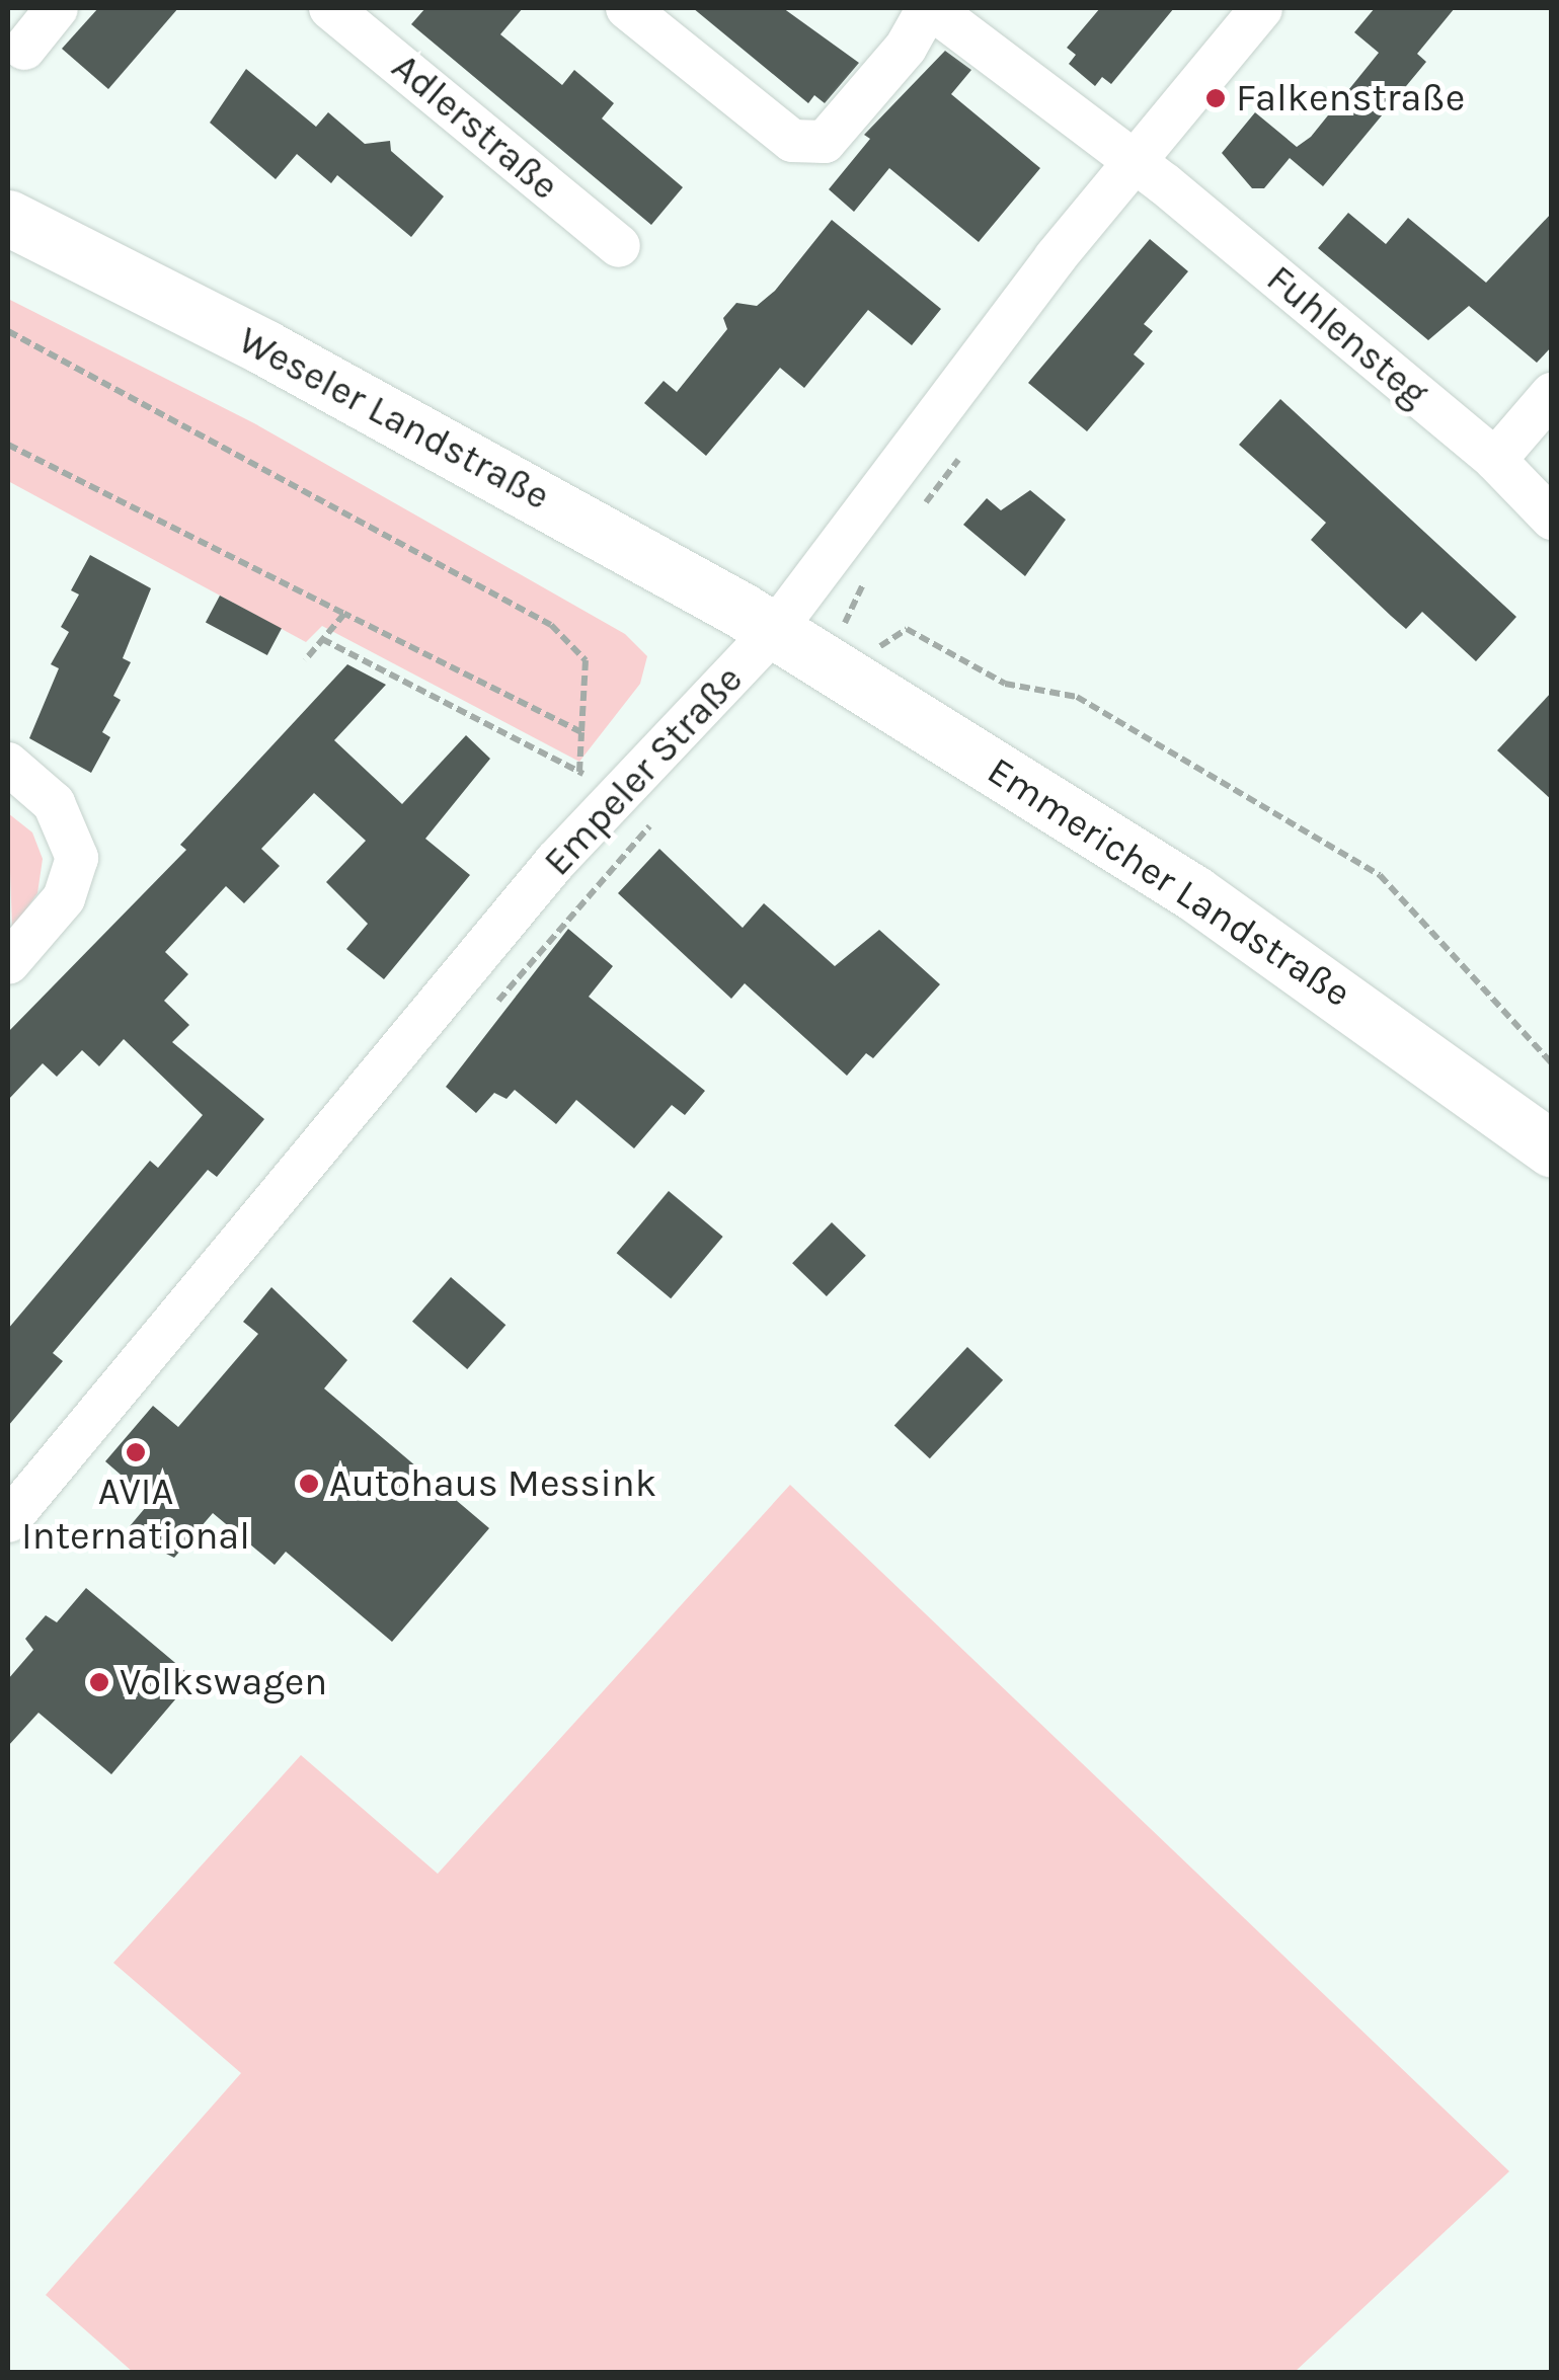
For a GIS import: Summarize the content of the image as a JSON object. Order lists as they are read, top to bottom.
{
  "streets": {
    "main road": ["Weseler Landstraße", "Emmericher Landstraße"],
    "street": ["Adlerstraße", "Fuhlensteg", "Empeler Straße"]
  },
  "crossings": [
    ["Fuhlensteg", "Empeler Straße"],
    ["Weseler Landstraße", "Empeler Straße"],
    ["Weseler Landstraße", "Emmericher Landstraße"],
    ["Empeler Straße", "Emmericher Landstraße"]
  ],
  "places": [
    "Falkenstraße",
    "AVIA International",
    "Autohaus Messink",
    "Volkswagen"
  ]
}
